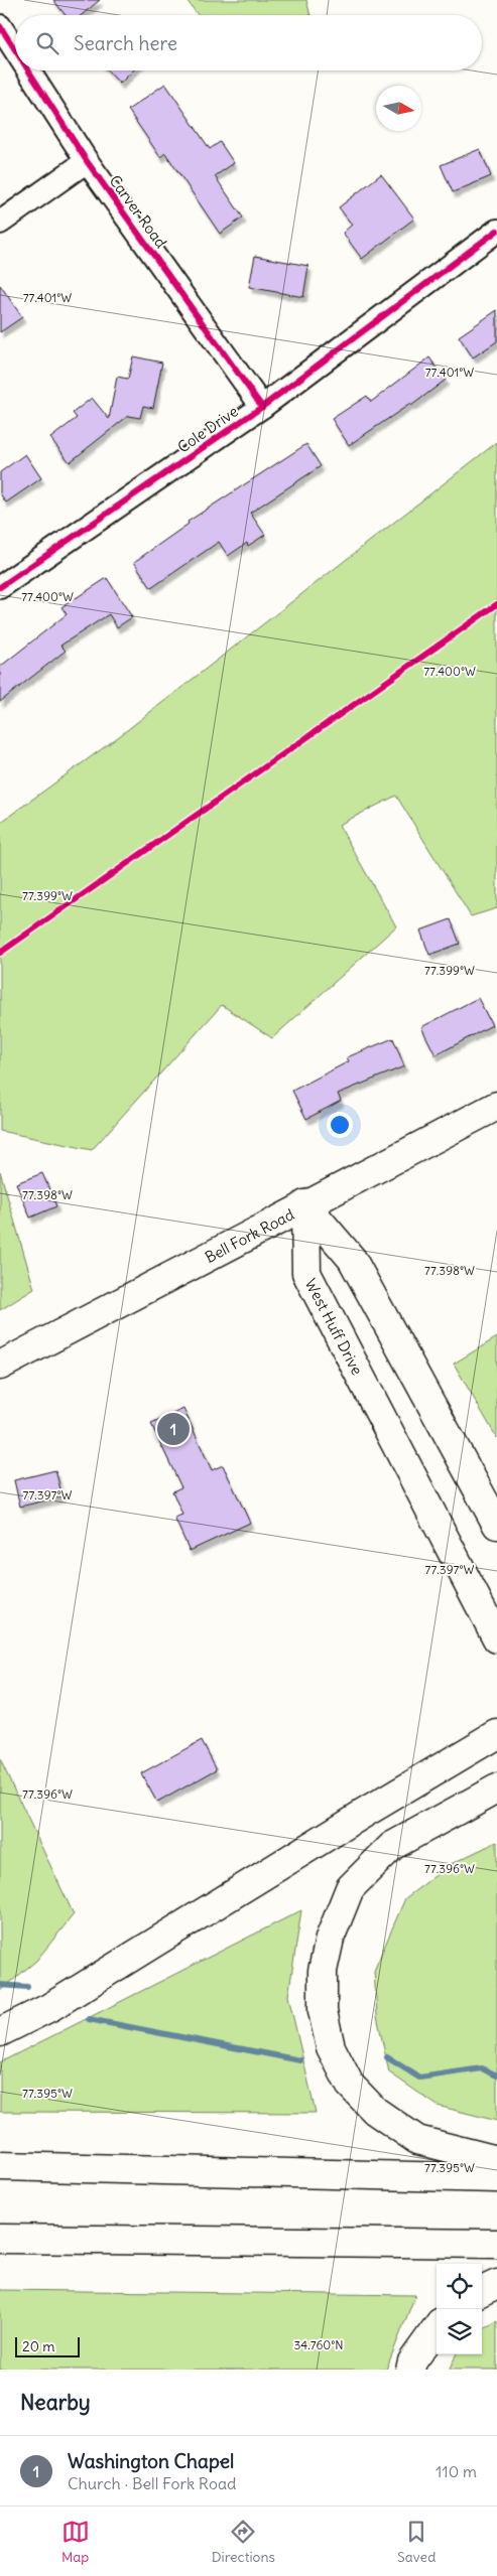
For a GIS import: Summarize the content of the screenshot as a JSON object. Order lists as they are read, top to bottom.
{
  "streets": {
    "main road": ["Bell Fork Road", "West Huff Drive"],
    "street": ["Carver Road", "Cole Drive"]
  },
  "crossings": [
    ["Carver Road", "Cole Drive"],
    ["Bell Fork Road", "West Huff Drive"]
  ],
  "scale_bar": "20 m",
  "north": "right",
  "page": {
    "search": "Search here",
    "pins": "1",
    "scale": "20 m",
    "heading": "Nearby",
    "list": [
      {
        "mark": "1",
        "name": "Washington Chapel",
        "note": "Church · Bell Fork Road",
        "value": "110 m"
      }
    ],
    "nav": ["Map", "Directions", "Saved"]
  },
  "coordinates": [
    "77.401°W",
    "77.400°W",
    "77.399°W",
    "77.398°W",
    "77.397°W",
    "77.396°W",
    "77.395°W",
    "34.760°N"
  ]
}
